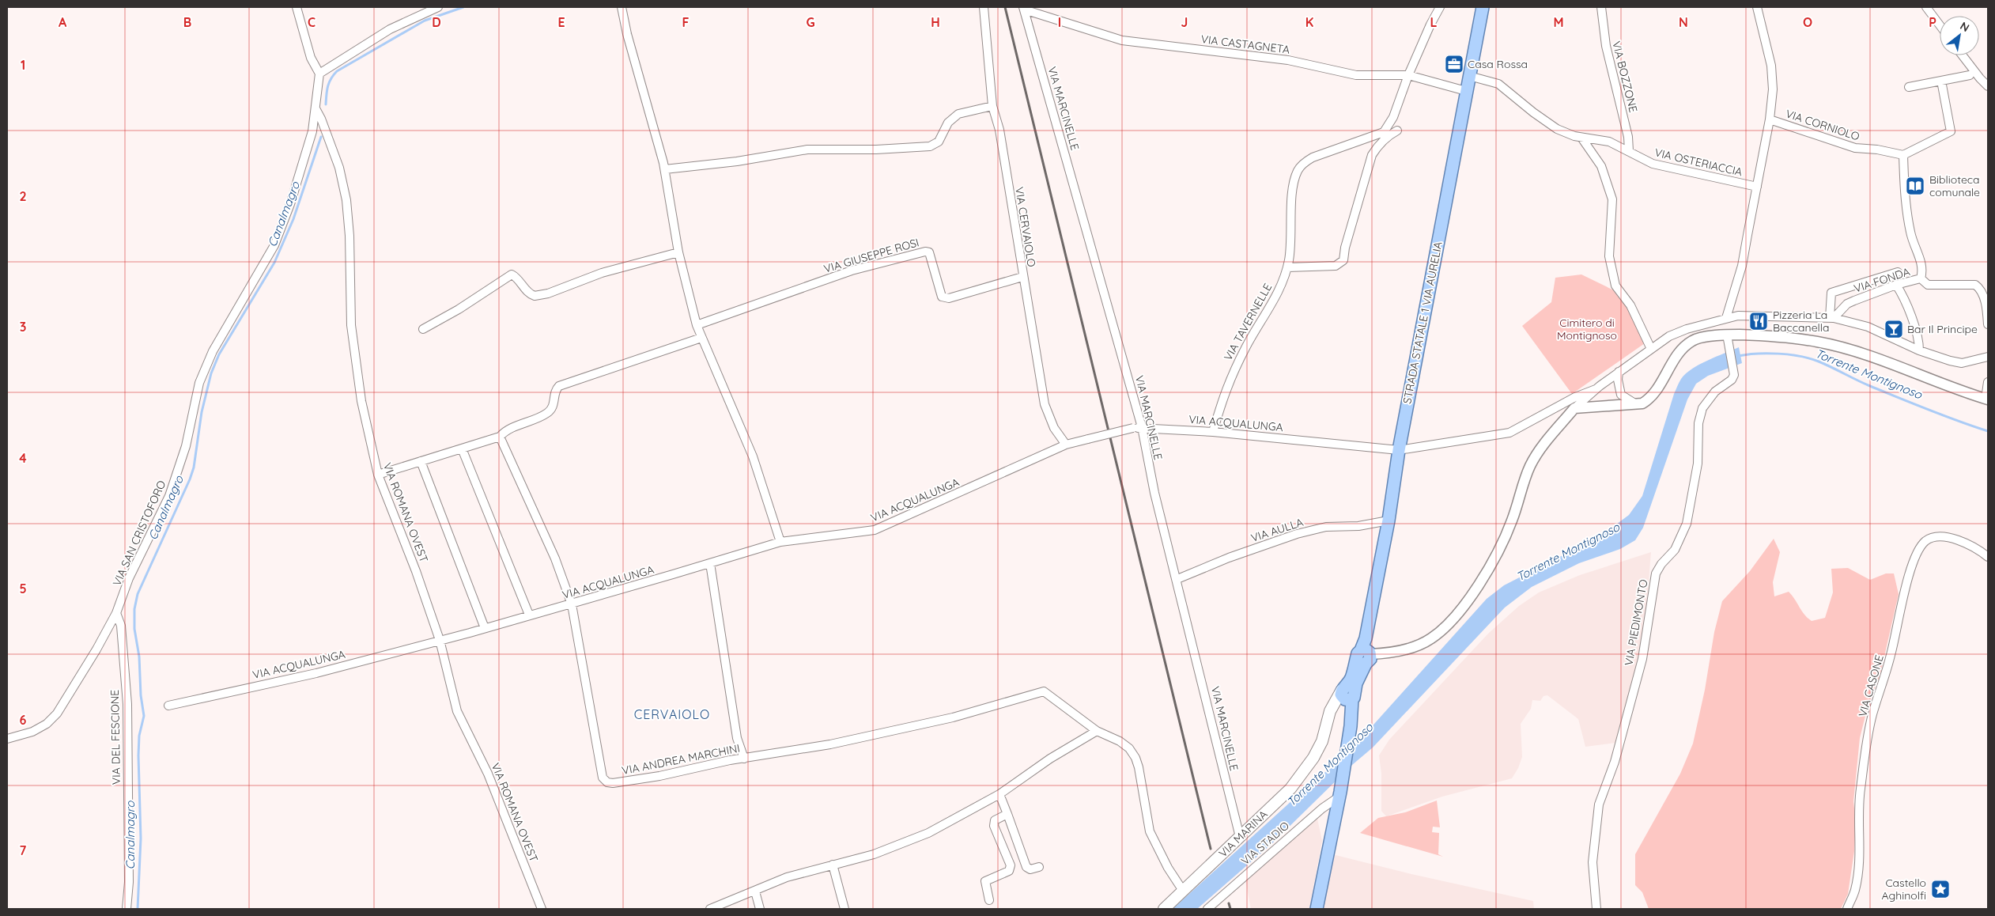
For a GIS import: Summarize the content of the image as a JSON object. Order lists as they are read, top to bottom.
{
  "streets": {
    "main road": ["STRADA STATALE 1 VIA AURELIA", "VIA MARINA"],
    "street": [
      "VIA CASTAGNETA",
      "VIA BOZZONE",
      "VIA MARCINELLE",
      "VIA CORNIOLO",
      "VIA OSTERIACCIA",
      "VIA CERVAIOLO",
      "VIA GIUSEPPE ROSI",
      "VIA FONDA",
      "VIA TAVERNELLE",
      "VIA ACQUALUNGA",
      "VIA ROMANA OVEST",
      "VIA AULLA",
      "VIA SAN CRISTOFORO",
      "VIA PIEDIMONTO",
      "VIA CASONE",
      "VIA DEL FESCIONE",
      "VIA ANDREA MARCHINI",
      "VIA STADIO"
    ]
  },
  "crossings": [
    ["VIA CASTAGNETA", "VIA MARCINELLE"],
    ["VIA CASTAGNETA", "VIA TAVERNELLE"],
    ["VIA CASTAGNETA", "STRADA STATALE 1 VIA AURELIA"],
    ["VIA BOZZONE", "VIA OSTERIACCIA"],
    ["VIA MARCINELLE", "VIA ACQUALUNGA"],
    ["VIA MARCINELLE", "VIA AULLA"],
    ["VIA MARCINELLE", "VIA MARINA"],
    ["VIA OSTERIACCIA", "STRADA STATALE 1 VIA AURELIA"],
    ["VIA CERVAIOLO", "VIA GIUSEPPE ROSI"],
    ["VIA CERVAIOLO", "VIA ACQUALUNGA"],
    ["VIA TAVERNELLE", "VIA ACQUALUNGA"],
    ["STRADA STATALE 1 VIA AURELIA", "VIA ACQUALUNGA"],
    ["STRADA STATALE 1 VIA AURELIA", "VIA AULLA"],
    ["VIA ACQUALUNGA", "VIA ROMANA OVEST"],
    ["VIA ACQUALUNGA", "VIA ANDREA MARCHINI"],
    ["VIA ROMANA OVEST", "VIA SAN CRISTOFORO"],
    ["VIA SAN CRISTOFORO", "VIA DEL FESCIONE"]
  ],
  "districts": ["CERVAIOLO"],
  "water": ["Canalmagro", "Torrente Montignoso"],
  "parks": ["Cimitero di Montignoso"],
  "places": {
    "office": ["Casa Rossa"],
    "library": ["Biblioteca comunale"],
    "restaurant": ["Pizzeria La Baccanella"],
    "bar": ["Bar Il Principe"],
    "place": ["Castello Aghinolfi"]
  },
  "north": "top right",
  "grid": {
    "columns": [
      "A",
      "B",
      "C",
      "D",
      "E",
      "F",
      "G",
      "H",
      "I",
      "J",
      "K",
      "L",
      "M",
      "N",
      "O",
      "P"
    ],
    "rows": [
      "1",
      "2",
      "3",
      "4",
      "5",
      "6",
      "7"
    ]
  }
}
